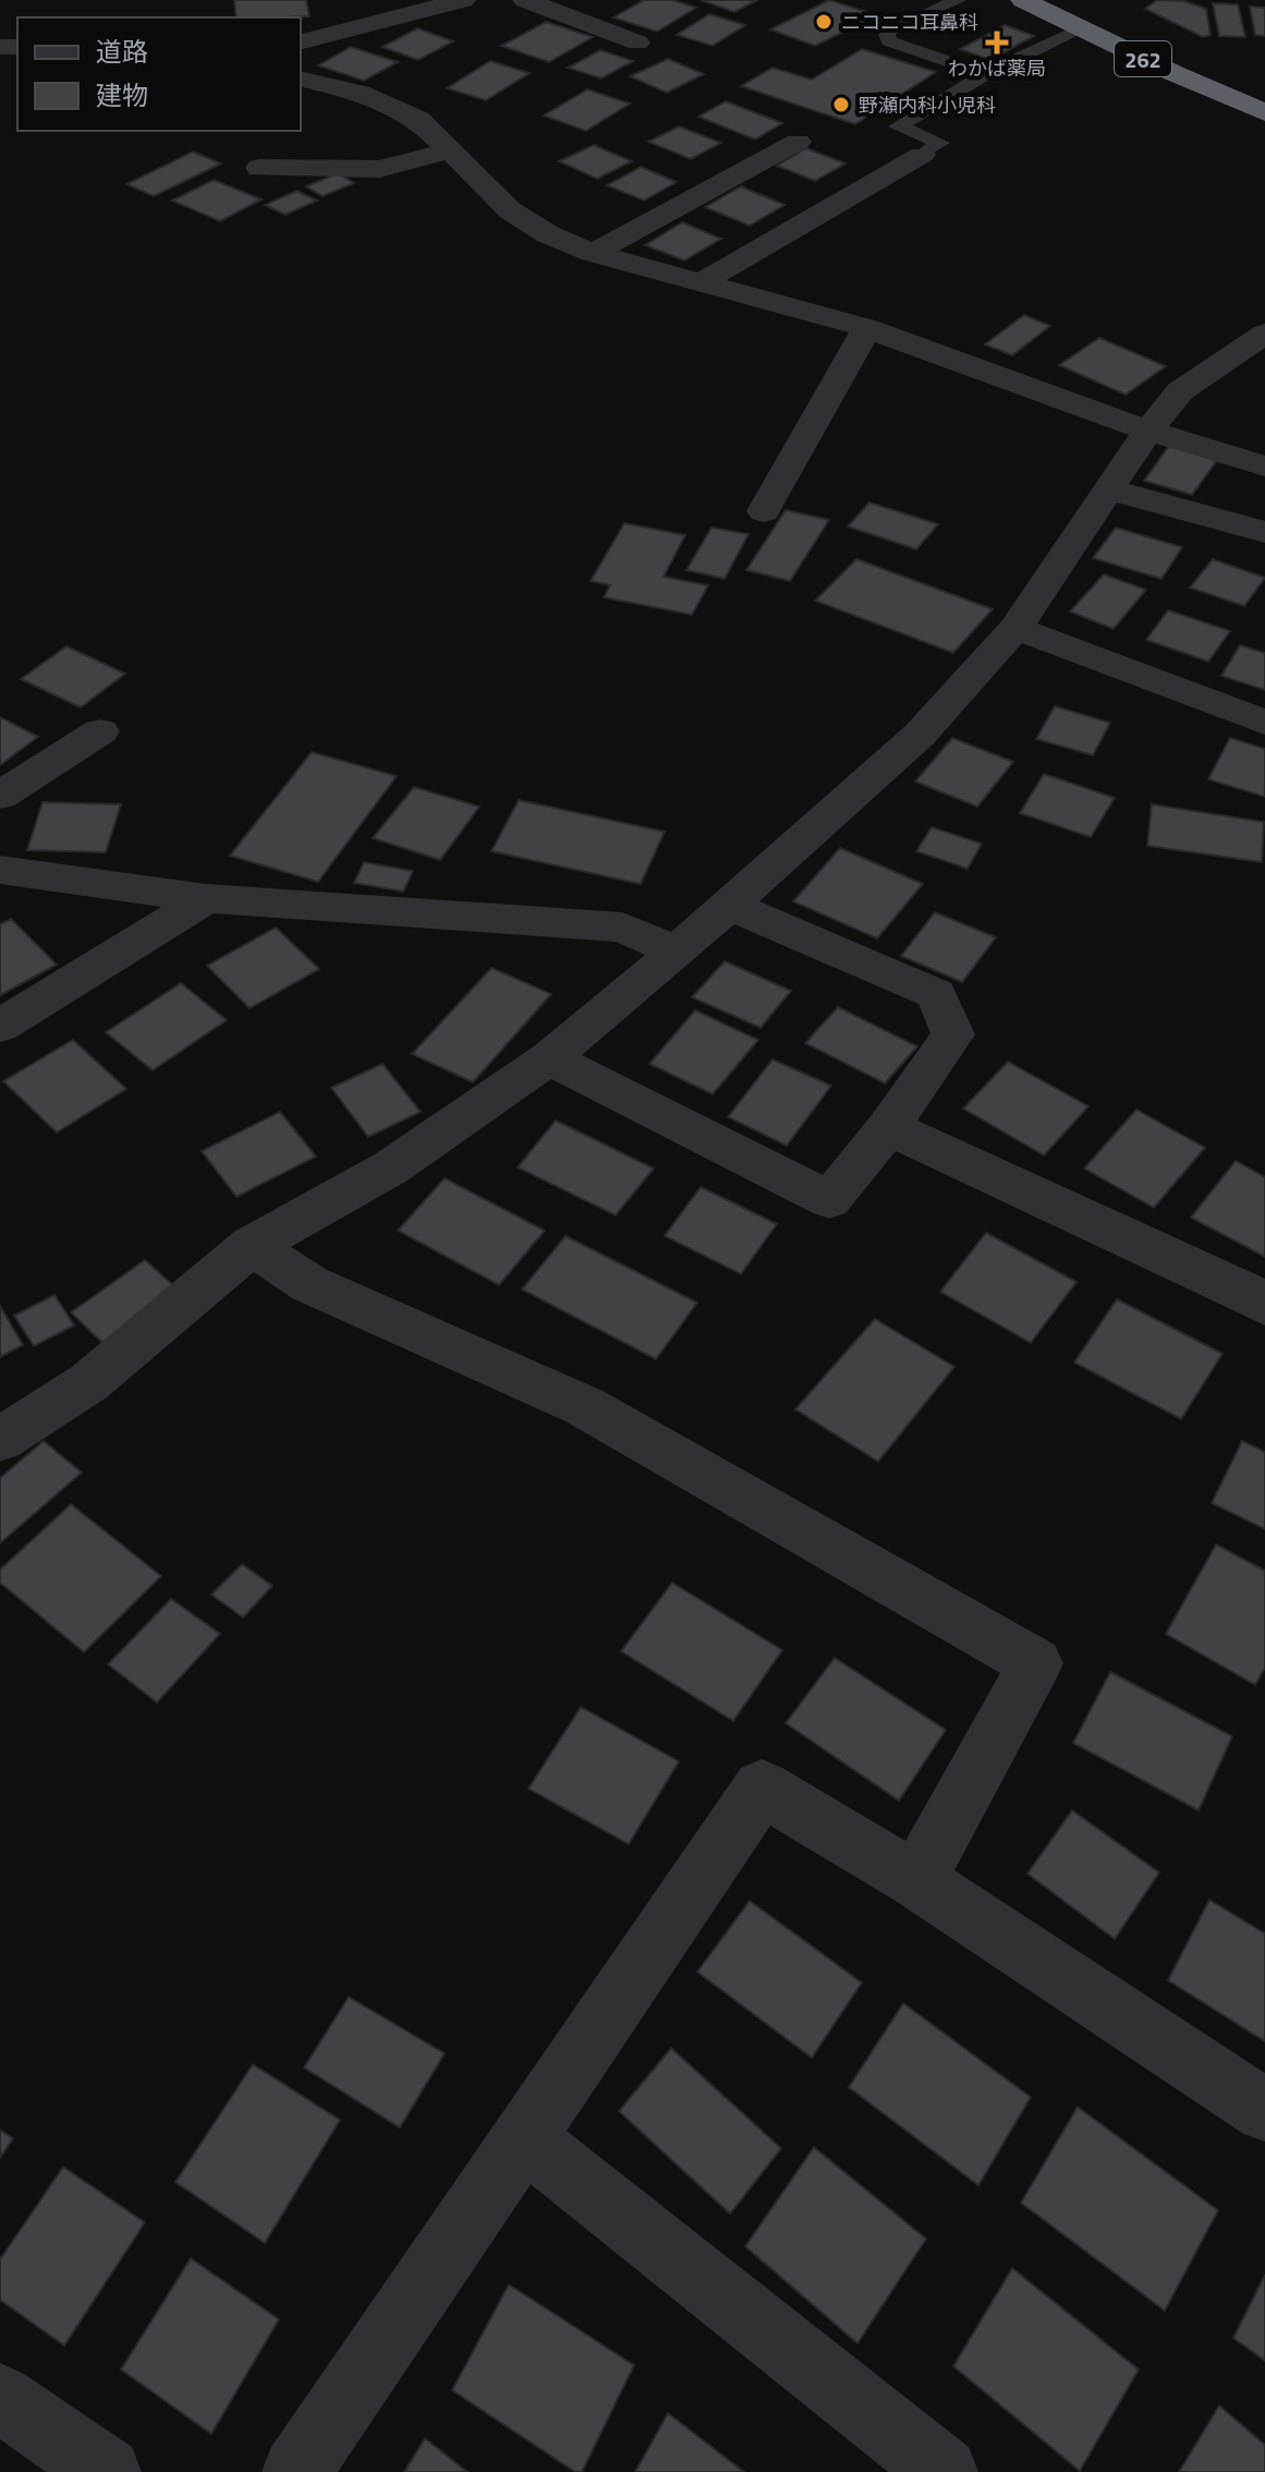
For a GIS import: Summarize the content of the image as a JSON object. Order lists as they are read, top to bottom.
{
  "streets": {
    "highway": ["262"]
  },
  "places": {
    "other": ["ニコニコ耳鼻科", "野瀬内科小児科"],
    "health": ["わかば薬局"]
  },
  "legend": ["道路", "建物"]
}
